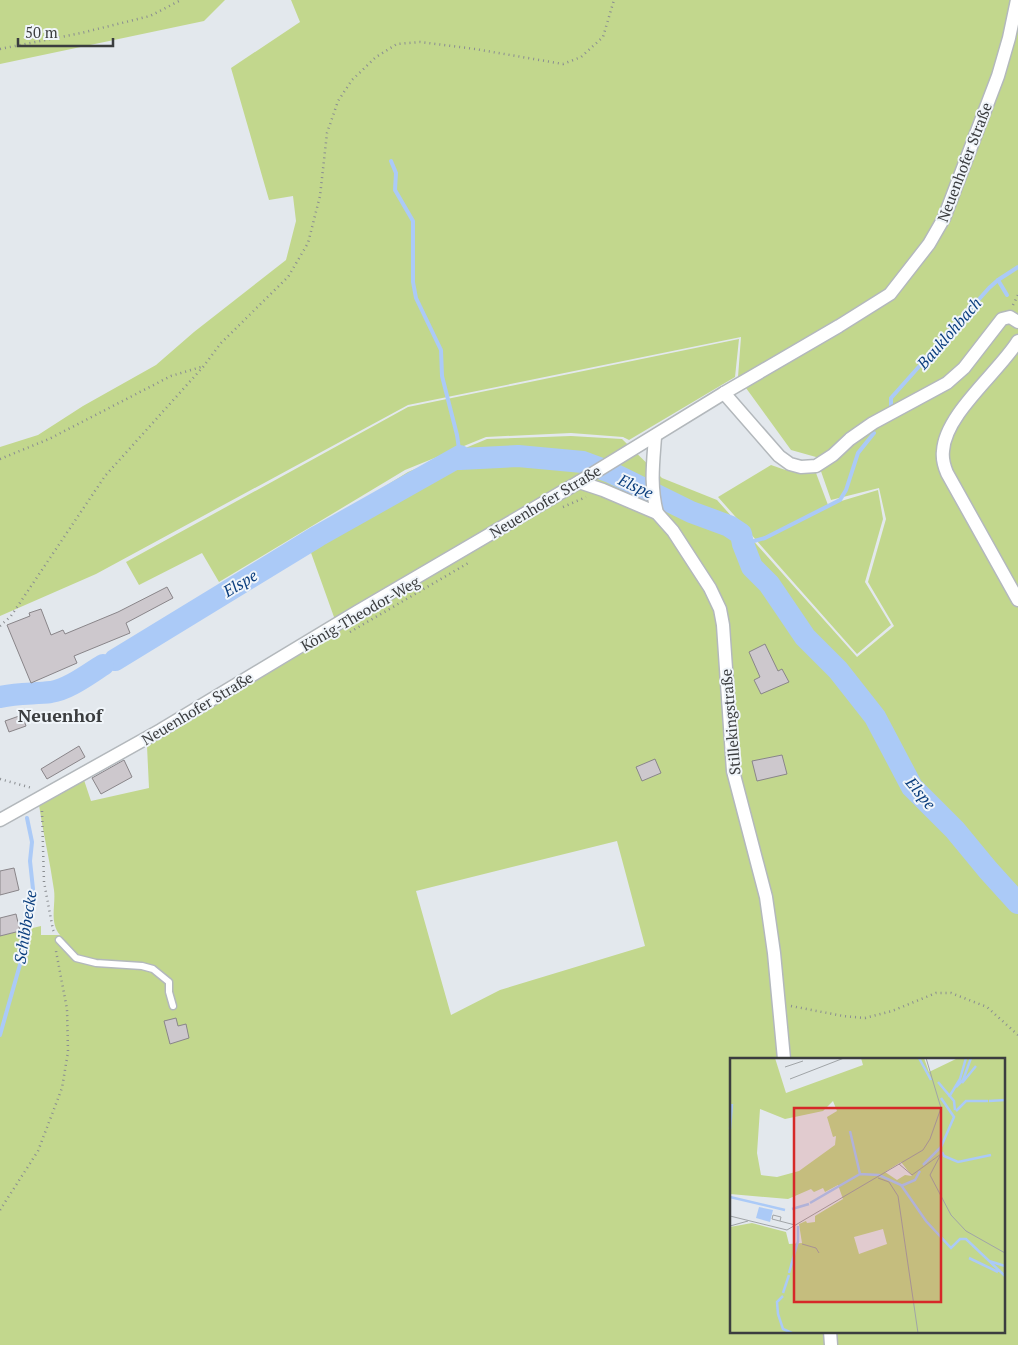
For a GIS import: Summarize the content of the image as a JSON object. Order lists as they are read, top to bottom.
{
  "streets": {
    "street": ["Neuenhofer Straße", "Stillekingstraße"],
    "path": ["König-Theodor-Weg"]
  },
  "crossings": [
    ["Neuenhofer Straße", "Stillekingstraße"]
  ],
  "districts": ["Neuenhof"],
  "water": ["Bauklohbach", "Elspe", "Schibbecke"],
  "scale_bar": "50 m"
}
